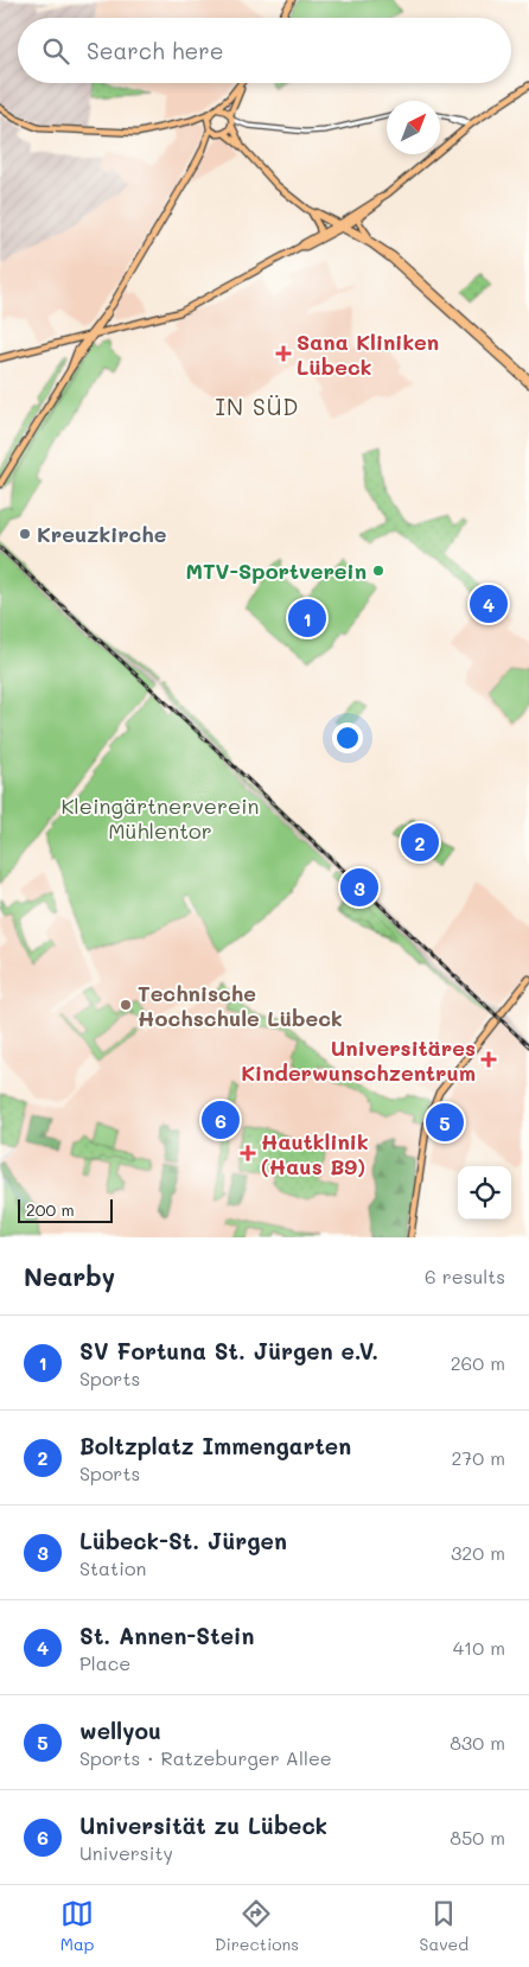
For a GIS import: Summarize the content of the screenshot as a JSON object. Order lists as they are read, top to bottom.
{
  "districts": ["IN SÜD"],
  "parks": ["Kleingärtnerverein Mühlentor"],
  "places": {
    "health": ["Sana Kliniken Lübeck", "Universitäres Kinderwunschzentrum", "Hautklinik (Haus B9)"],
    "other": ["Kreuzkirche", "MTV-Sportverein", "Technische Hochschule Lübeck"]
  },
  "scale_bar": "200 m",
  "north": "top right",
  "page": {
    "search": "Search here",
    "pins": [
      "4",
      "1",
      "2",
      "3",
      "6",
      "5"
    ],
    "scale": "200 m",
    "heading": ["Nearby", "6 results"],
    "list": [
      {
        "mark": "1",
        "name": "SV Fortuna St. Jürgen e.V.",
        "note": "Sports",
        "value": "260 m"
      },
      {
        "mark": "2",
        "name": "Boltzplatz Immengarten",
        "note": "Sports",
        "value": "270 m"
      },
      {
        "mark": "3",
        "name": "Lübeck-St. Jürgen",
        "note": "Station",
        "value": "320 m"
      },
      {
        "mark": "4",
        "name": "St. Annen-Stein",
        "note": "Place",
        "value": "410 m"
      },
      {
        "mark": "5",
        "name": "wellyou",
        "note": "Sports · Ratzeburger Allee",
        "value": "830 m"
      },
      {
        "mark": "6",
        "name": "Universität zu Lübeck",
        "note": "University",
        "value": "850 m"
      }
    ],
    "nav": ["Map", "Directions", "Saved"]
  }
}
